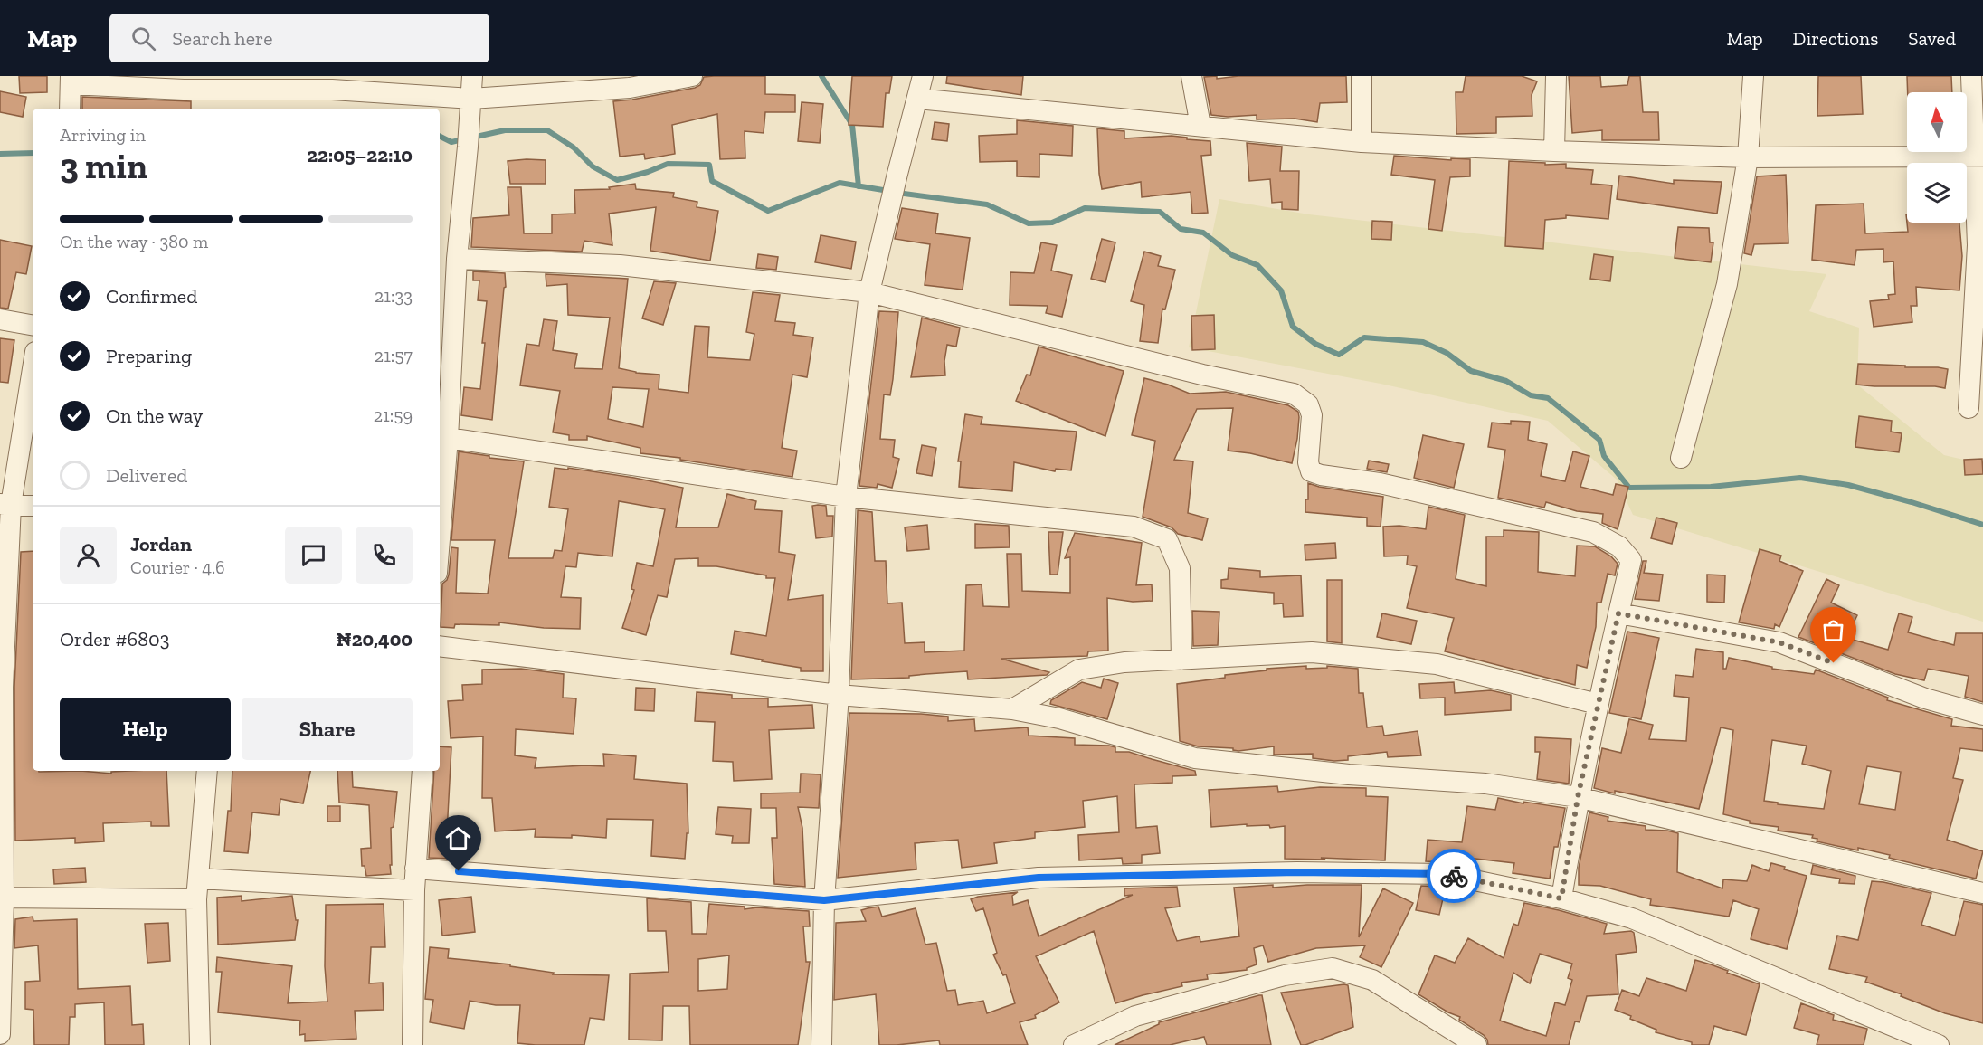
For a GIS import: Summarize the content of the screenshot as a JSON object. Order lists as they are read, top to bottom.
{
  "north": "top",
  "page": {
    "header": "Map",
    "search": "Search here",
    "nav": ["Map", "Directions", "Saved"],
    "heading": ["3 min", "Arriving in", "22:05–22:10"],
    "panel": [
      "Jordan",
      "Courier · 4.6",
      "Order #6803",
      "₦20,400"
    ],
    "bar": "On the way · 380 m",
    "list": [
      ["Confirmed", "21:33"],
      ["Preparing", "21:57"],
      ["On the way", "21:59"],
      "Delivered"
    ],
    "buttons": ["Help", "Share"]
  }
}
